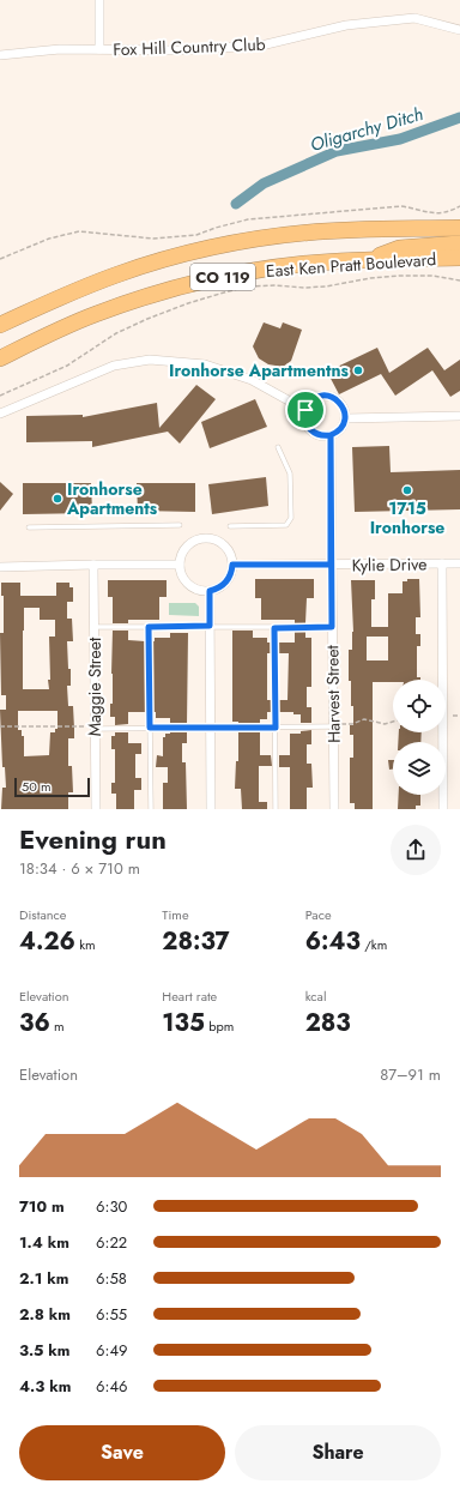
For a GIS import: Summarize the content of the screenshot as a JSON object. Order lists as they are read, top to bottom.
{
  "streets": {
    "highway": ["East Ken Pratt Boulevard", "CO 119"],
    "street": [
      "Fox Hill Country Club",
      "Kylie Drive",
      "Maggie Street",
      "Harvest Street"
    ]
  },
  "crossings": [
    ["Kylie Drive", "Harvest Street"]
  ],
  "water": ["Oligarchy Ditch"],
  "places": ["Ironhorse Apartmentns", "1715 Ironhorse", "Ironhorse Apartments"],
  "scale_bar": "50 m",
  "page": {
    "scale": "50 m",
    "heading": ["Evening run", "18:34 · 6 × 710 m"],
    "stats": [
      ["Distance", "4.26 km"],
      ["Time", "28:37"],
      ["Pace", "6:43 /km"],
      ["Elevation", "36 m"],
      ["Heart rate", "135 bpm"],
      ["kcal", "283"]
    ],
    "chart": ["Elevation", "87–91 m"],
    "list": [
      {
        "name": "710 m",
        "note": "6:30"
      },
      {
        "name": "1.4 km",
        "note": "6:22"
      },
      {
        "name": "2.1 km",
        "note": "6:58"
      },
      {
        "name": "2.8 km",
        "note": "6:55"
      },
      {
        "name": "3.5 km",
        "note": "6:49"
      },
      {
        "name": "4.3 km",
        "note": "6:46"
      }
    ],
    "buttons": ["Save", "Share"]
  }
}
